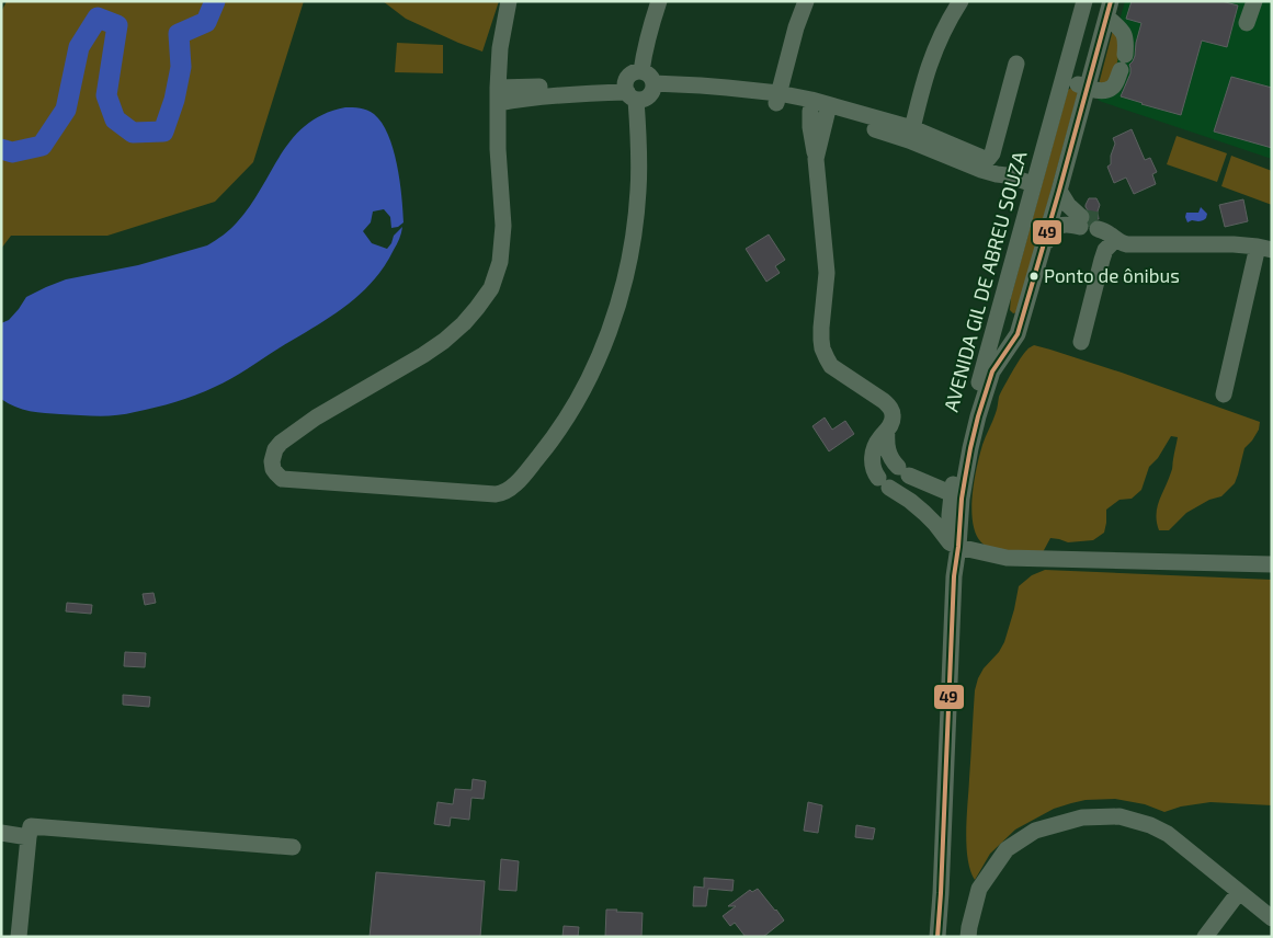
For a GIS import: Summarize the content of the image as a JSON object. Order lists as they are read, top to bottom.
{
  "streets": {
    "street": ["AVENIDA GIL DE ABREU SOUZA"]
  },
  "places": ["Ponto de ônibus"],
  "lines": ["transit line 49"]
}
